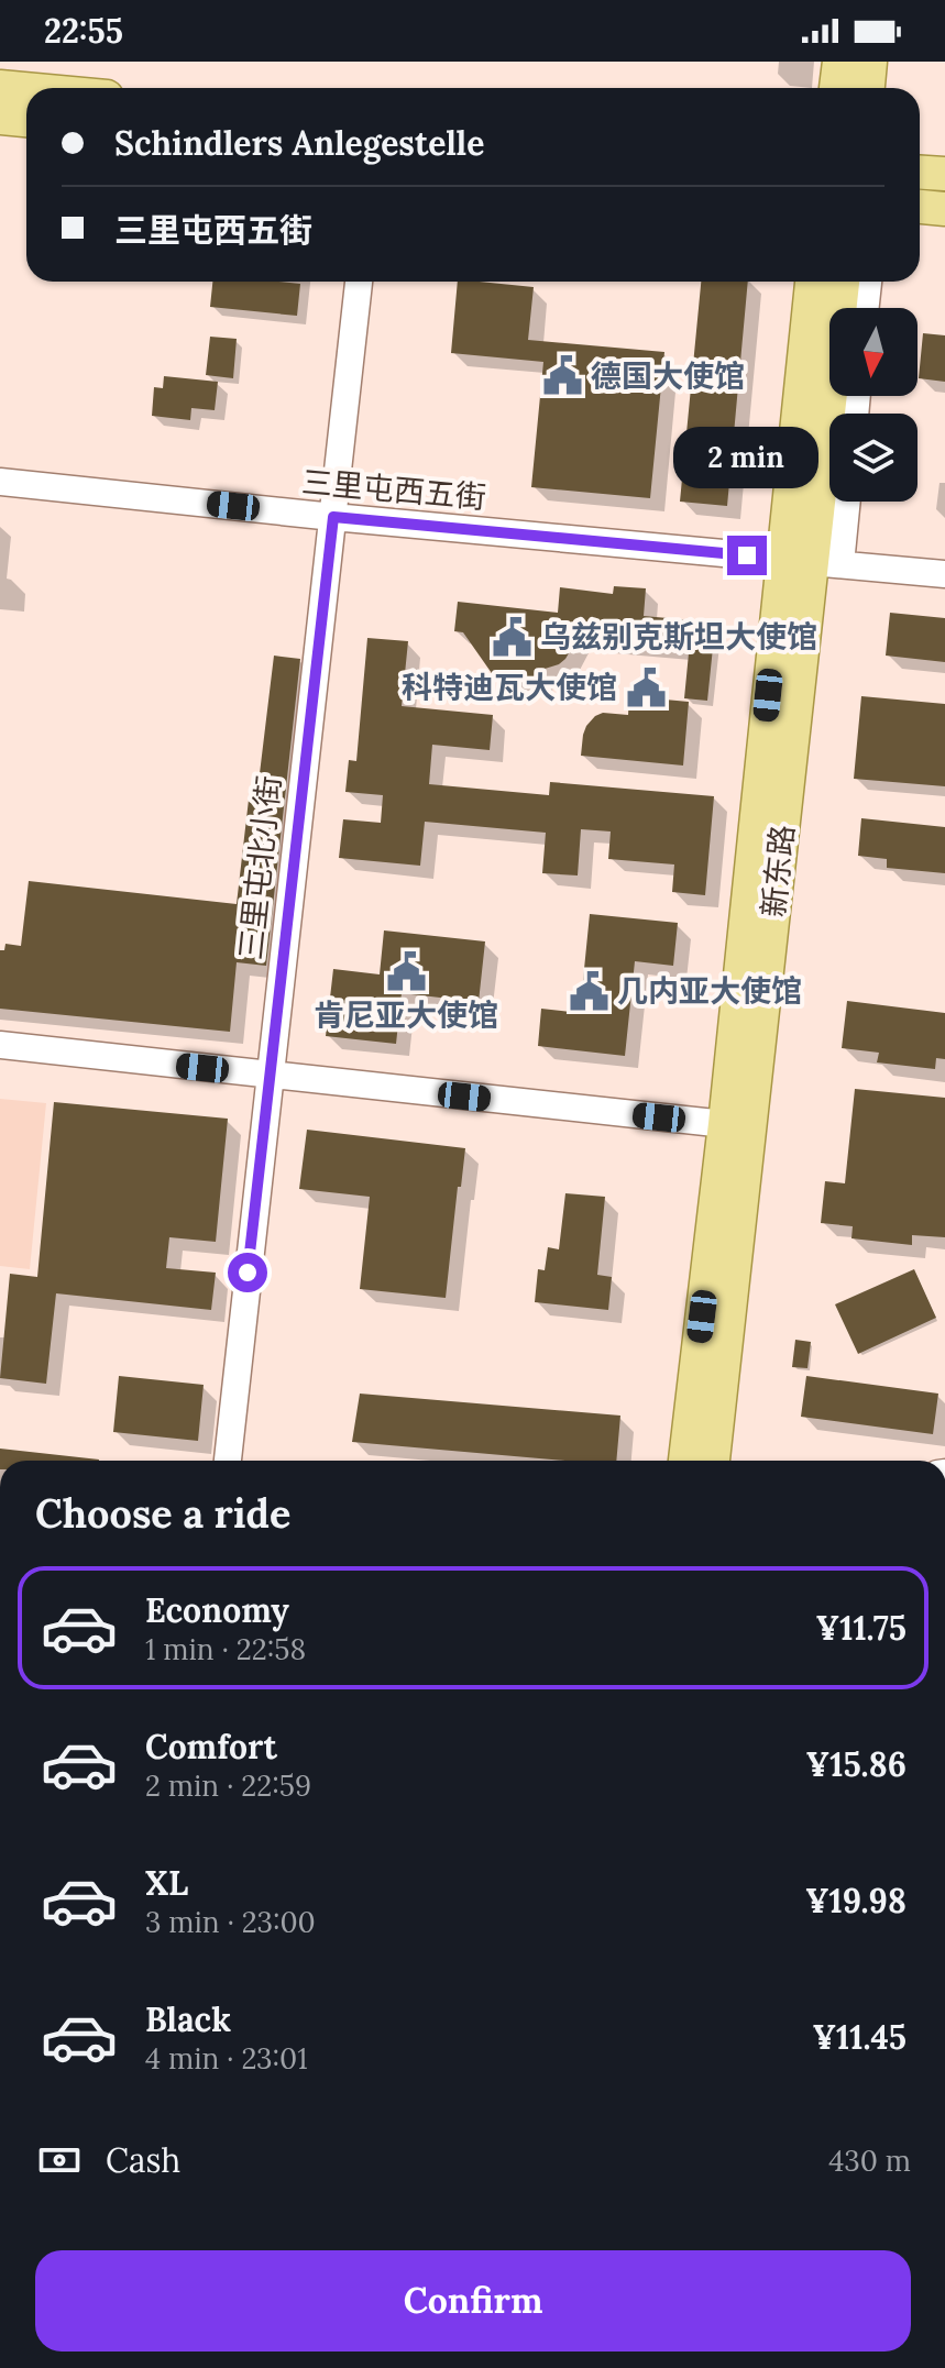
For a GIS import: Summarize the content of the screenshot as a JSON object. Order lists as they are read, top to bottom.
{
  "streets": {
    "main road": ["新东路"],
    "street": ["三里屯西五街", "三里屯北小街"]
  },
  "crossings": [
    ["三里屯西五街", "三里屯北小街"],
    ["三里屯西五街", "新东路"]
  ],
  "places": {
    "public building": [
      "德国大使馆",
      "乌兹别克斯坦大使馆",
      "科特迪瓦大使馆",
      "肯尼亚大使馆",
      "几内亚大使馆"
    ]
  },
  "north": "bottom",
  "page": {
    "status": "22:55",
    "banner": ["Schindlers Anlegestelle", "三里屯西五街"],
    "bubble": "2 min",
    "heading": "Choose a ride",
    "list": [
      {
        "name": "Economy",
        "note": "1 min · 22:58",
        "value": "¥11.75"
      },
      {
        "name": "Comfort",
        "note": "2 min · 22:59",
        "value": "¥15.86"
      },
      {
        "name": "XL",
        "note": "3 min · 23:00",
        "value": "¥19.98"
      },
      {
        "name": "Black",
        "note": "4 min · 23:01",
        "value": "¥11.45"
      }
    ],
    "pay": ["Cash", "430 m"],
    "buttons": "Confirm"
  }
}
